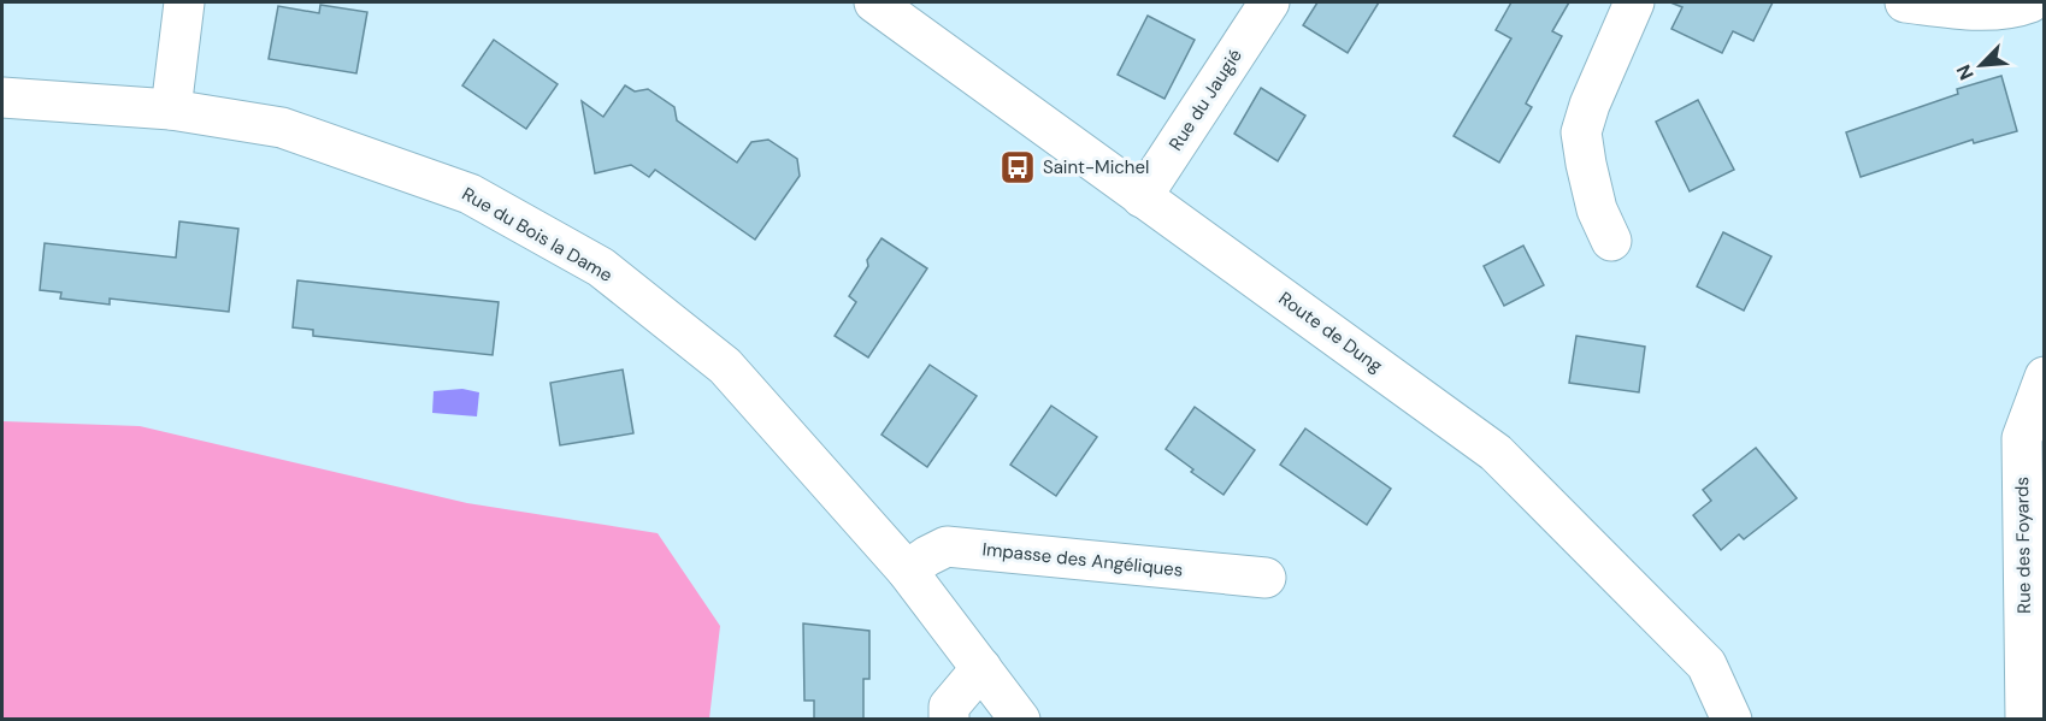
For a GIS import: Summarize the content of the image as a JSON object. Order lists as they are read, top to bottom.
{
  "streets": {
    "street": [
      "Rue du Jaugié",
      "Rue du Bois la Dame",
      "Route de Dung",
      "Rue des Foyards",
      "Impasse des Angéliques"
    ]
  },
  "crossings": [
    ["Rue du Jaugié", "Route de Dung"],
    ["Rue du Bois la Dame", "Impasse des Angéliques"]
  ],
  "places": {
    "bus stop": ["Saint-Michel"]
  },
  "north": "bottom left"
}
